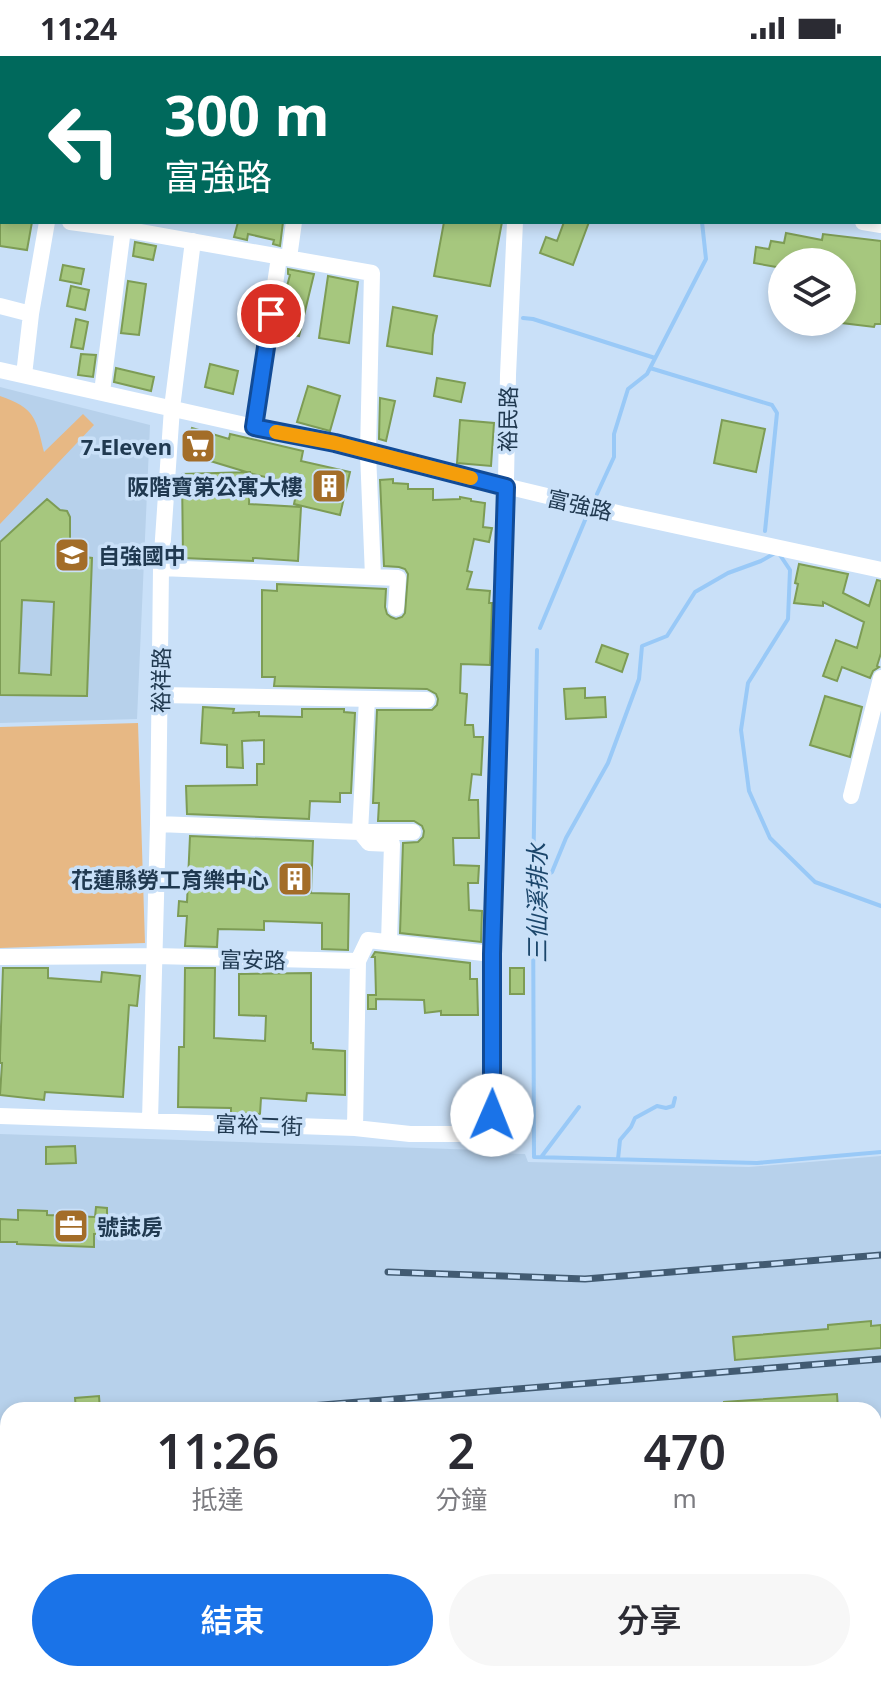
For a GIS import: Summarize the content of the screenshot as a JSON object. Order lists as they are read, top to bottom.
{
  "streets": {
    "street": [
      "裕民路",
      "富強路",
      "裕祥路",
      "富安路",
      "富裕二街"
    ]
  },
  "crossings": [
    ["裕民路", "富強路"],
    ["裕民路", "富裕二街"],
    ["富強路", "裕祥路"],
    ["裕祥路", "富安路"],
    ["裕祥路", "富裕二街"]
  ],
  "water": ["三仙溪排水"],
  "places": {
    "supermarket": ["7-Eleven"],
    "building": ["阪階寶第公寓大樓", "花蓮縣勞工育樂中心"],
    "school or university": ["自強國中"],
    "office": ["號誌房"]
  },
  "page": {
    "status": "11:24",
    "turn": ["300 m", "富強路"],
    "eta": [
      "11:26",
      "抵達",
      "2",
      "分鐘",
      "470",
      "m"
    ],
    "buttons": ["結束", "分享"]
  }
}
